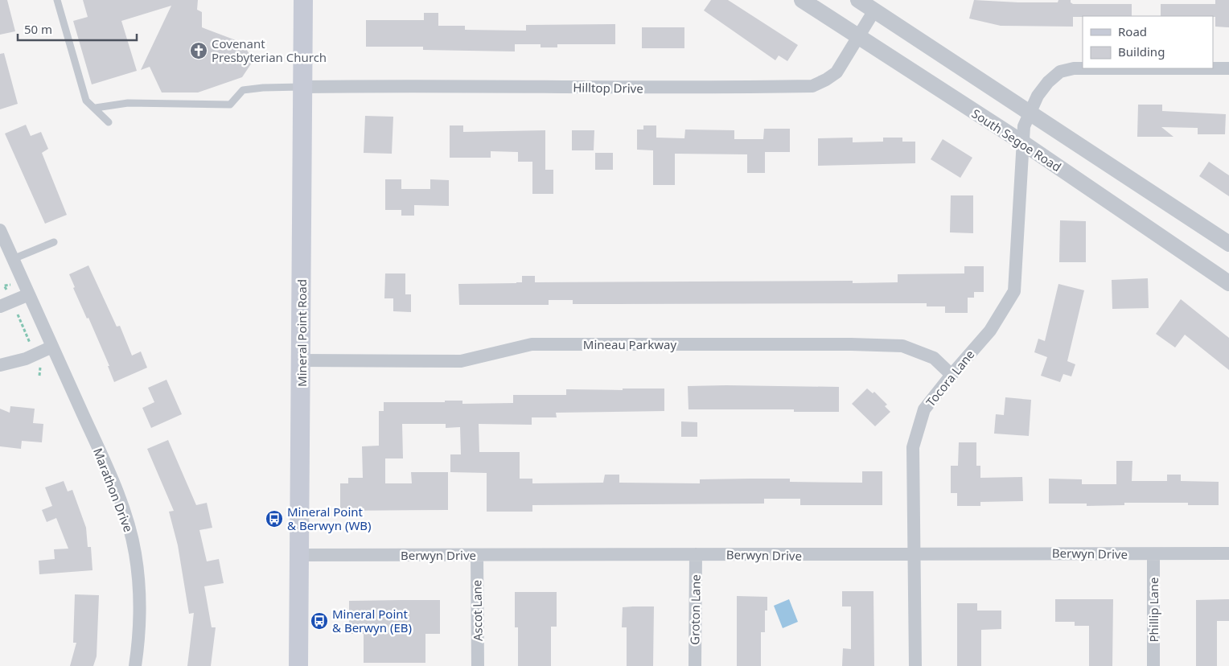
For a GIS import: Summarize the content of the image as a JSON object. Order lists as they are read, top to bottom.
{
  "streets": {
    "main road": ["Mineral Point Road"],
    "street": [
      "Hilltop Drive",
      "South Segoe Road",
      "Mineau Parkway",
      "Tocora Lane",
      "Marathon Drive",
      "Berwyn Drive",
      "Groton Lane",
      "Phillip Lane",
      "Ascot Lane"
    ]
  },
  "crossings": [
    ["Hilltop Drive", "South Segoe Road"],
    ["Hilltop Drive", "Mineral Point Road"],
    ["South Segoe Road", "Tocora Lane"],
    ["Mineral Point Road", "Mineau Parkway"],
    ["Mineral Point Road", "Berwyn Drive"],
    ["Mineau Parkway", "Tocora Lane"],
    ["Tocora Lane", "Berwyn Drive"],
    ["Berwyn Drive", "Groton Lane"],
    ["Berwyn Drive", "Phillip Lane"],
    ["Berwyn Drive", "Ascot Lane"]
  ],
  "places": {
    "church": ["Covenant Presbyterian Church"],
    "bus stop": ["Mineral Point & Berwyn (WB)", "Mineral Point & Berwyn (EB)"]
  },
  "legend": ["Road", "Building"],
  "scale_bar": "50 m"
}
